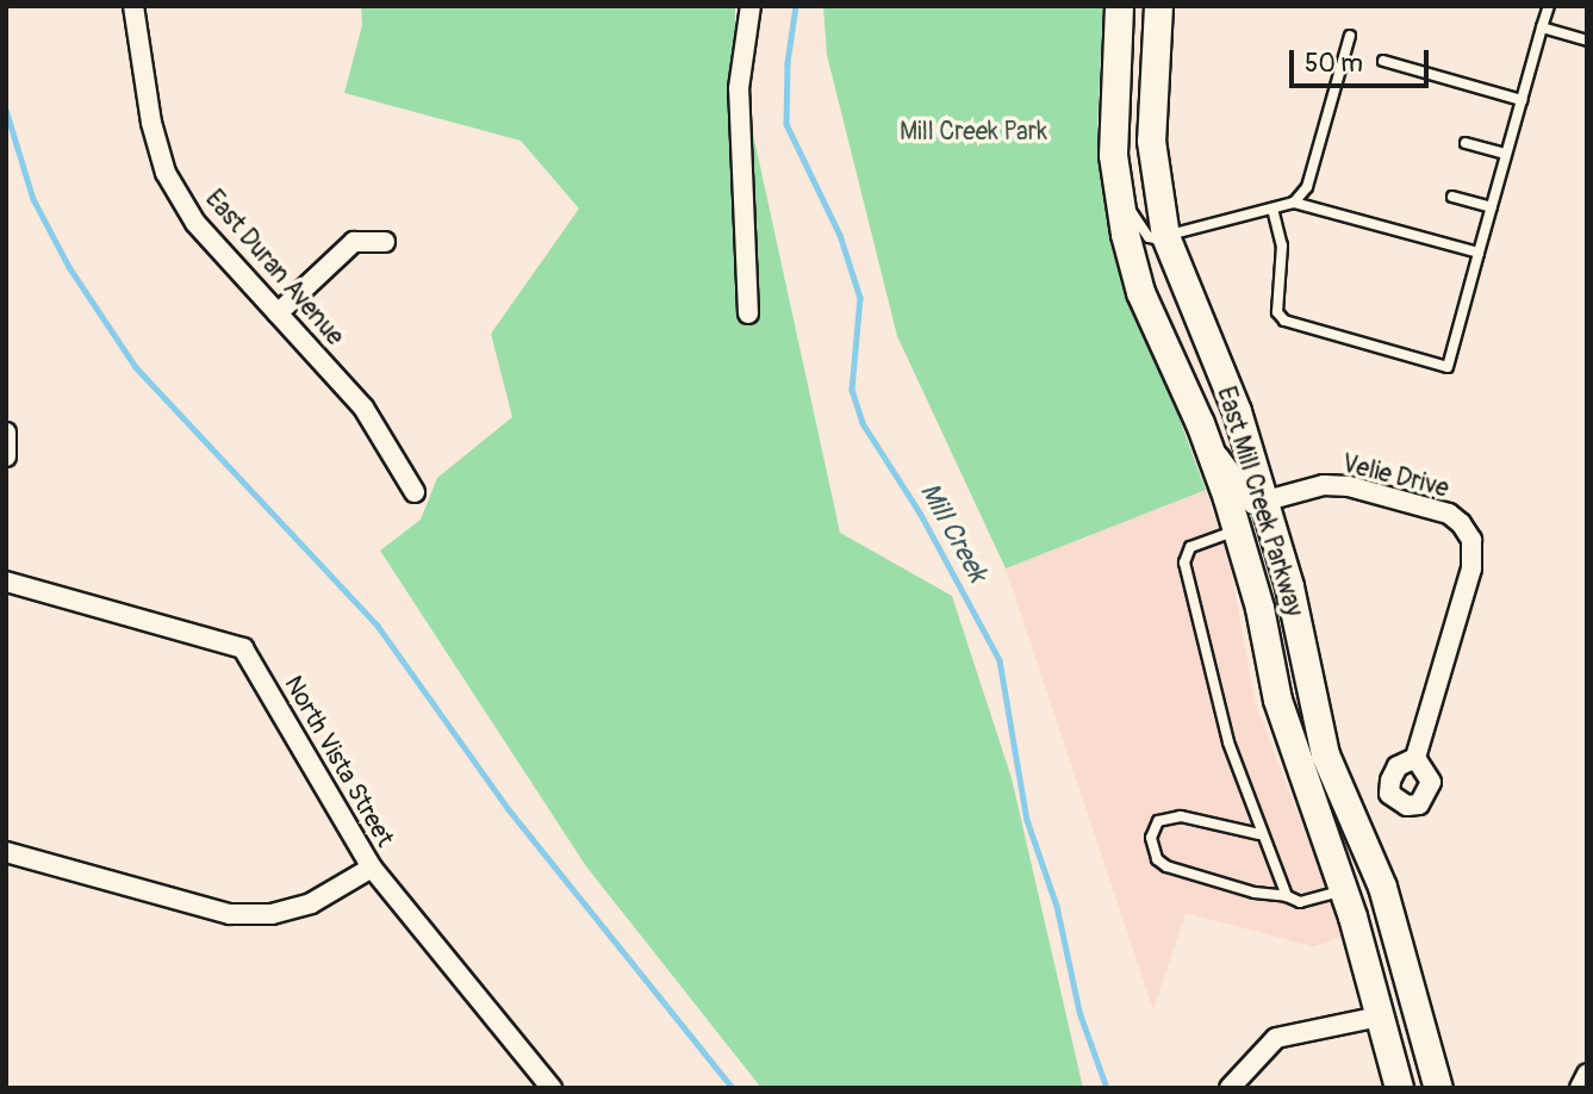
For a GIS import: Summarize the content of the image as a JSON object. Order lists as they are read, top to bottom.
{
  "streets": {
    "street": [
      "East Duran Avenue",
      "Velie Drive",
      "East Mill Creek Parkway",
      "North Vista Street"
    ]
  },
  "crossings": [
    ["Velie Drive", "East Mill Creek Parkway"]
  ],
  "water": ["Mill Creek"],
  "parks": ["Mill Creek Park"],
  "scale_bar": "50 m"
}
